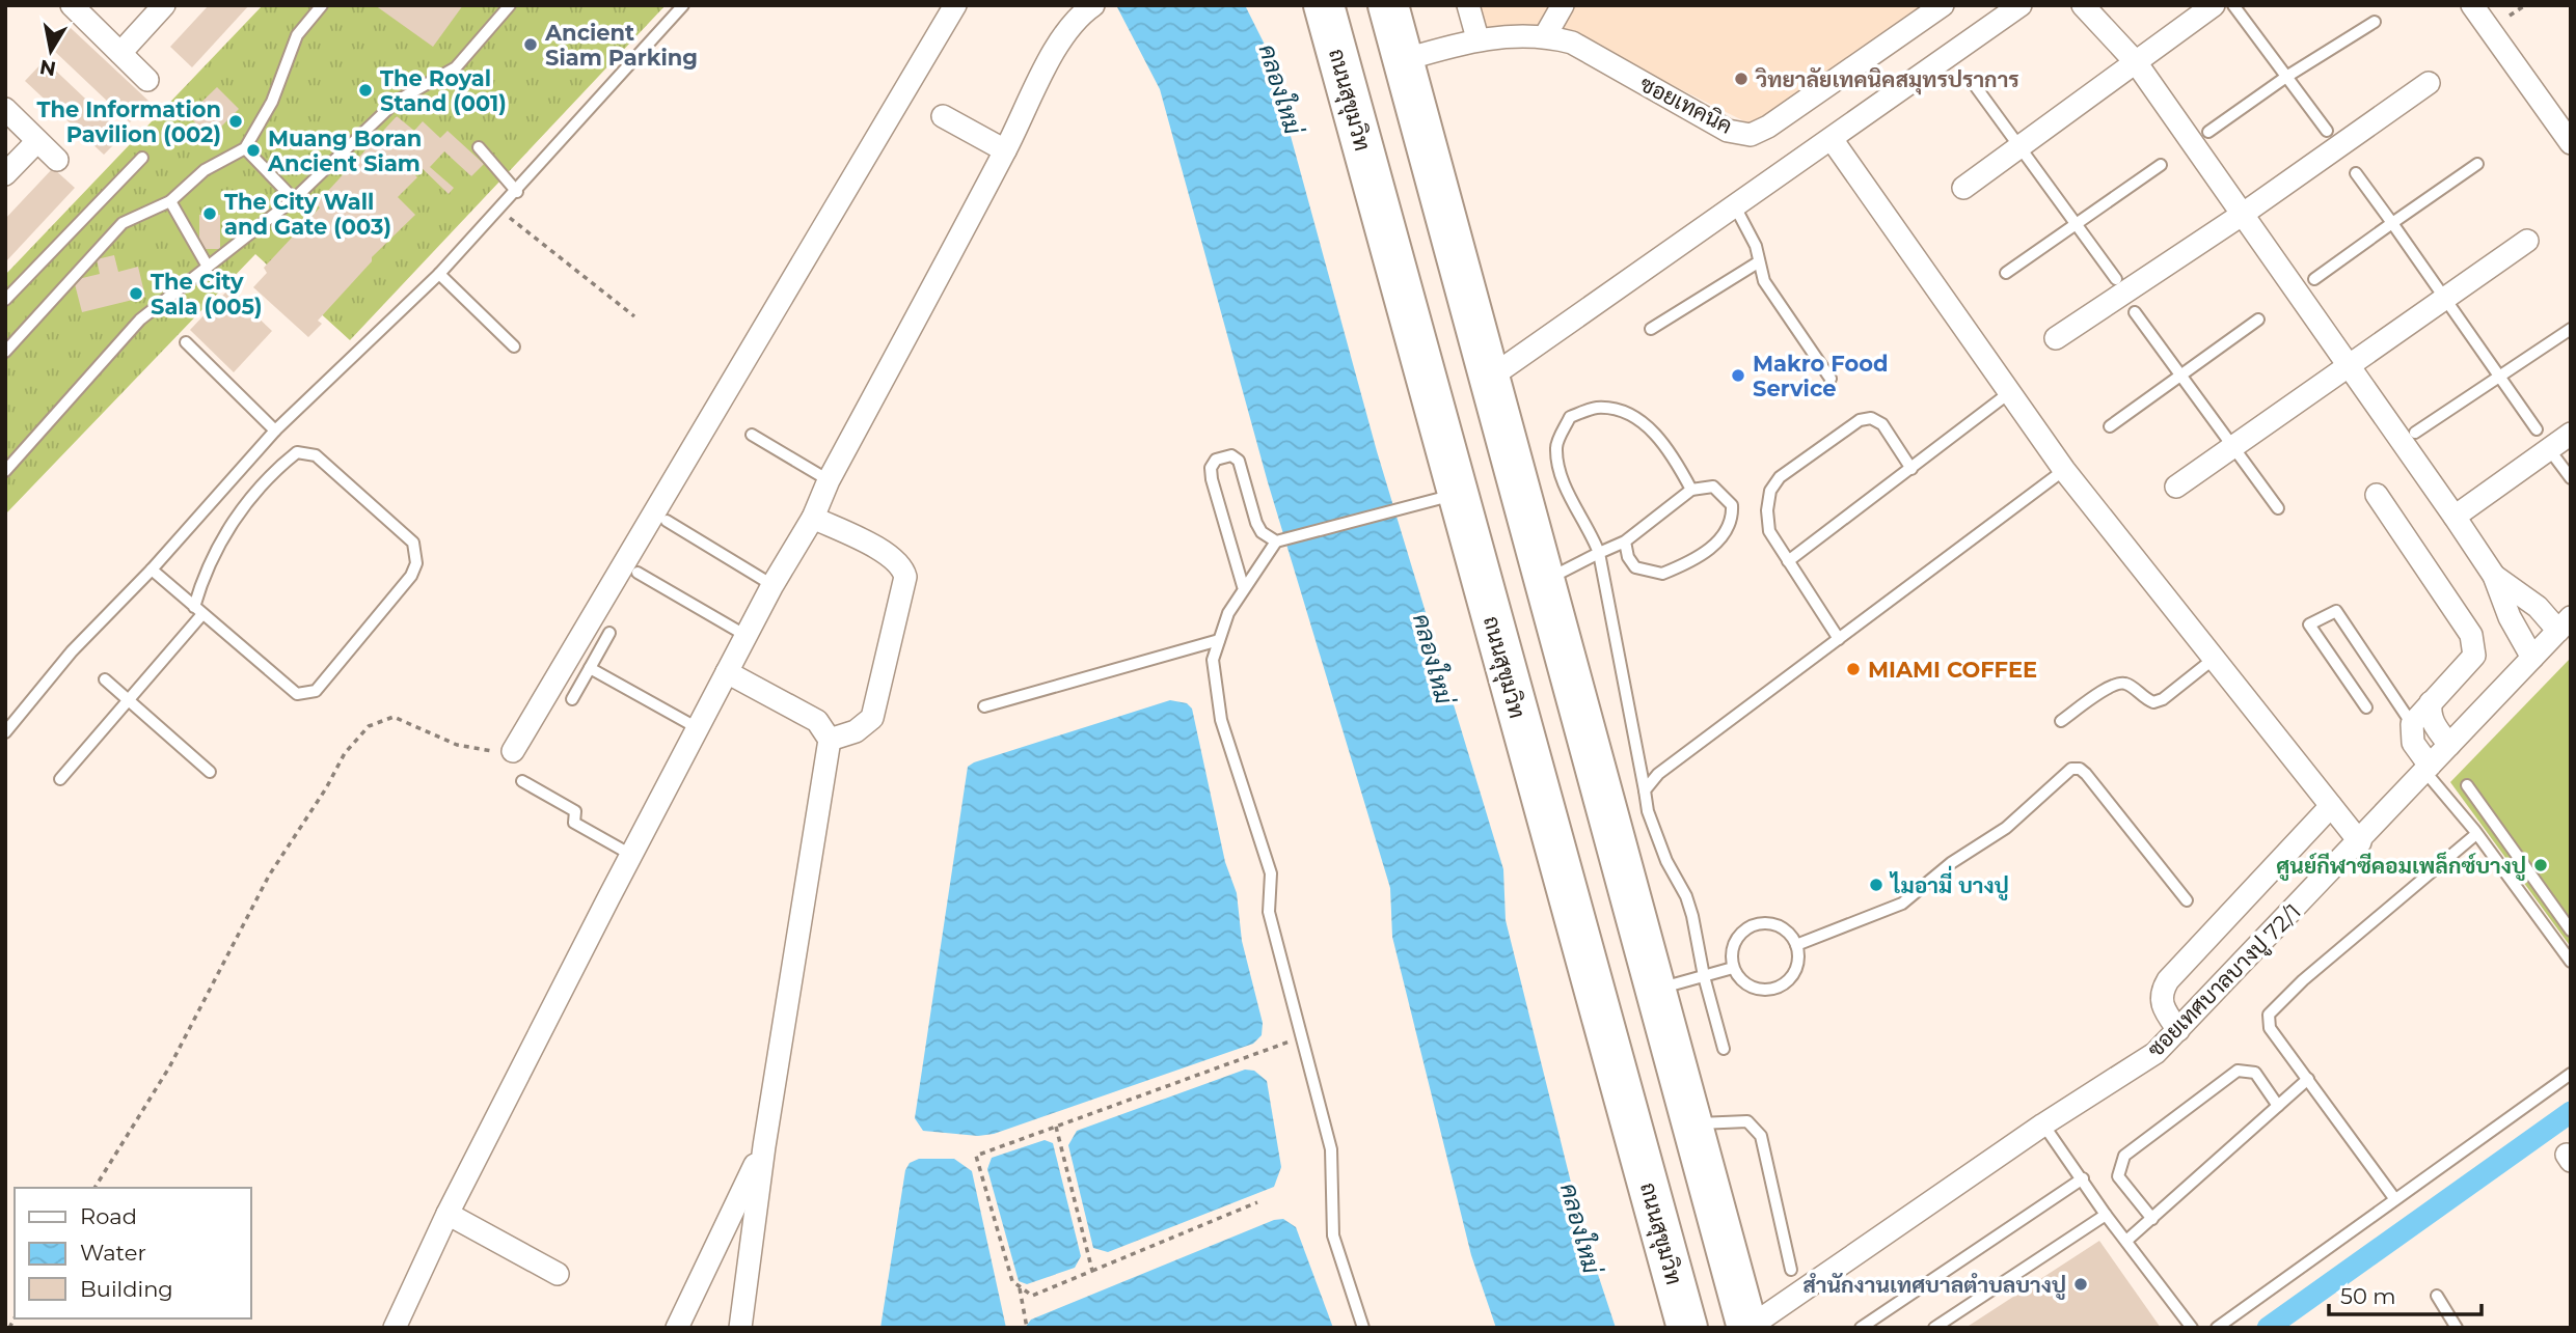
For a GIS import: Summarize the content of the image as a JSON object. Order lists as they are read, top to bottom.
{
  "streets": {
    "highway": ["ถนนสุขุมวิท"],
    "street": ["ซอยเทคนิค", "ซอยเทศบาลบางปู 72/1"]
  },
  "water": ["คลองใหม่"],
  "places": [
    "Ancient Siam Parking",
    "วิทยาลัยเทคนิคสมุทรปราการ",
    "The Royal Stand (001)",
    "The Information Pavilion (002)",
    "Muang Boran Ancient Siam",
    "The City Wall and Gate (003)",
    "The City Sala (005)",
    "Makro Food Service",
    "MIAMI COFFEE",
    "ศูนย์กีฬาซีคอมเพล็กซ์บางปู",
    "ไมอามี่ บางปู",
    "สำนักงานเทศบาลตำบลบางปู"
  ],
  "legend": ["Road", "Water", "Building"],
  "scale_bar": "50 m",
  "north": "bottom"
}
